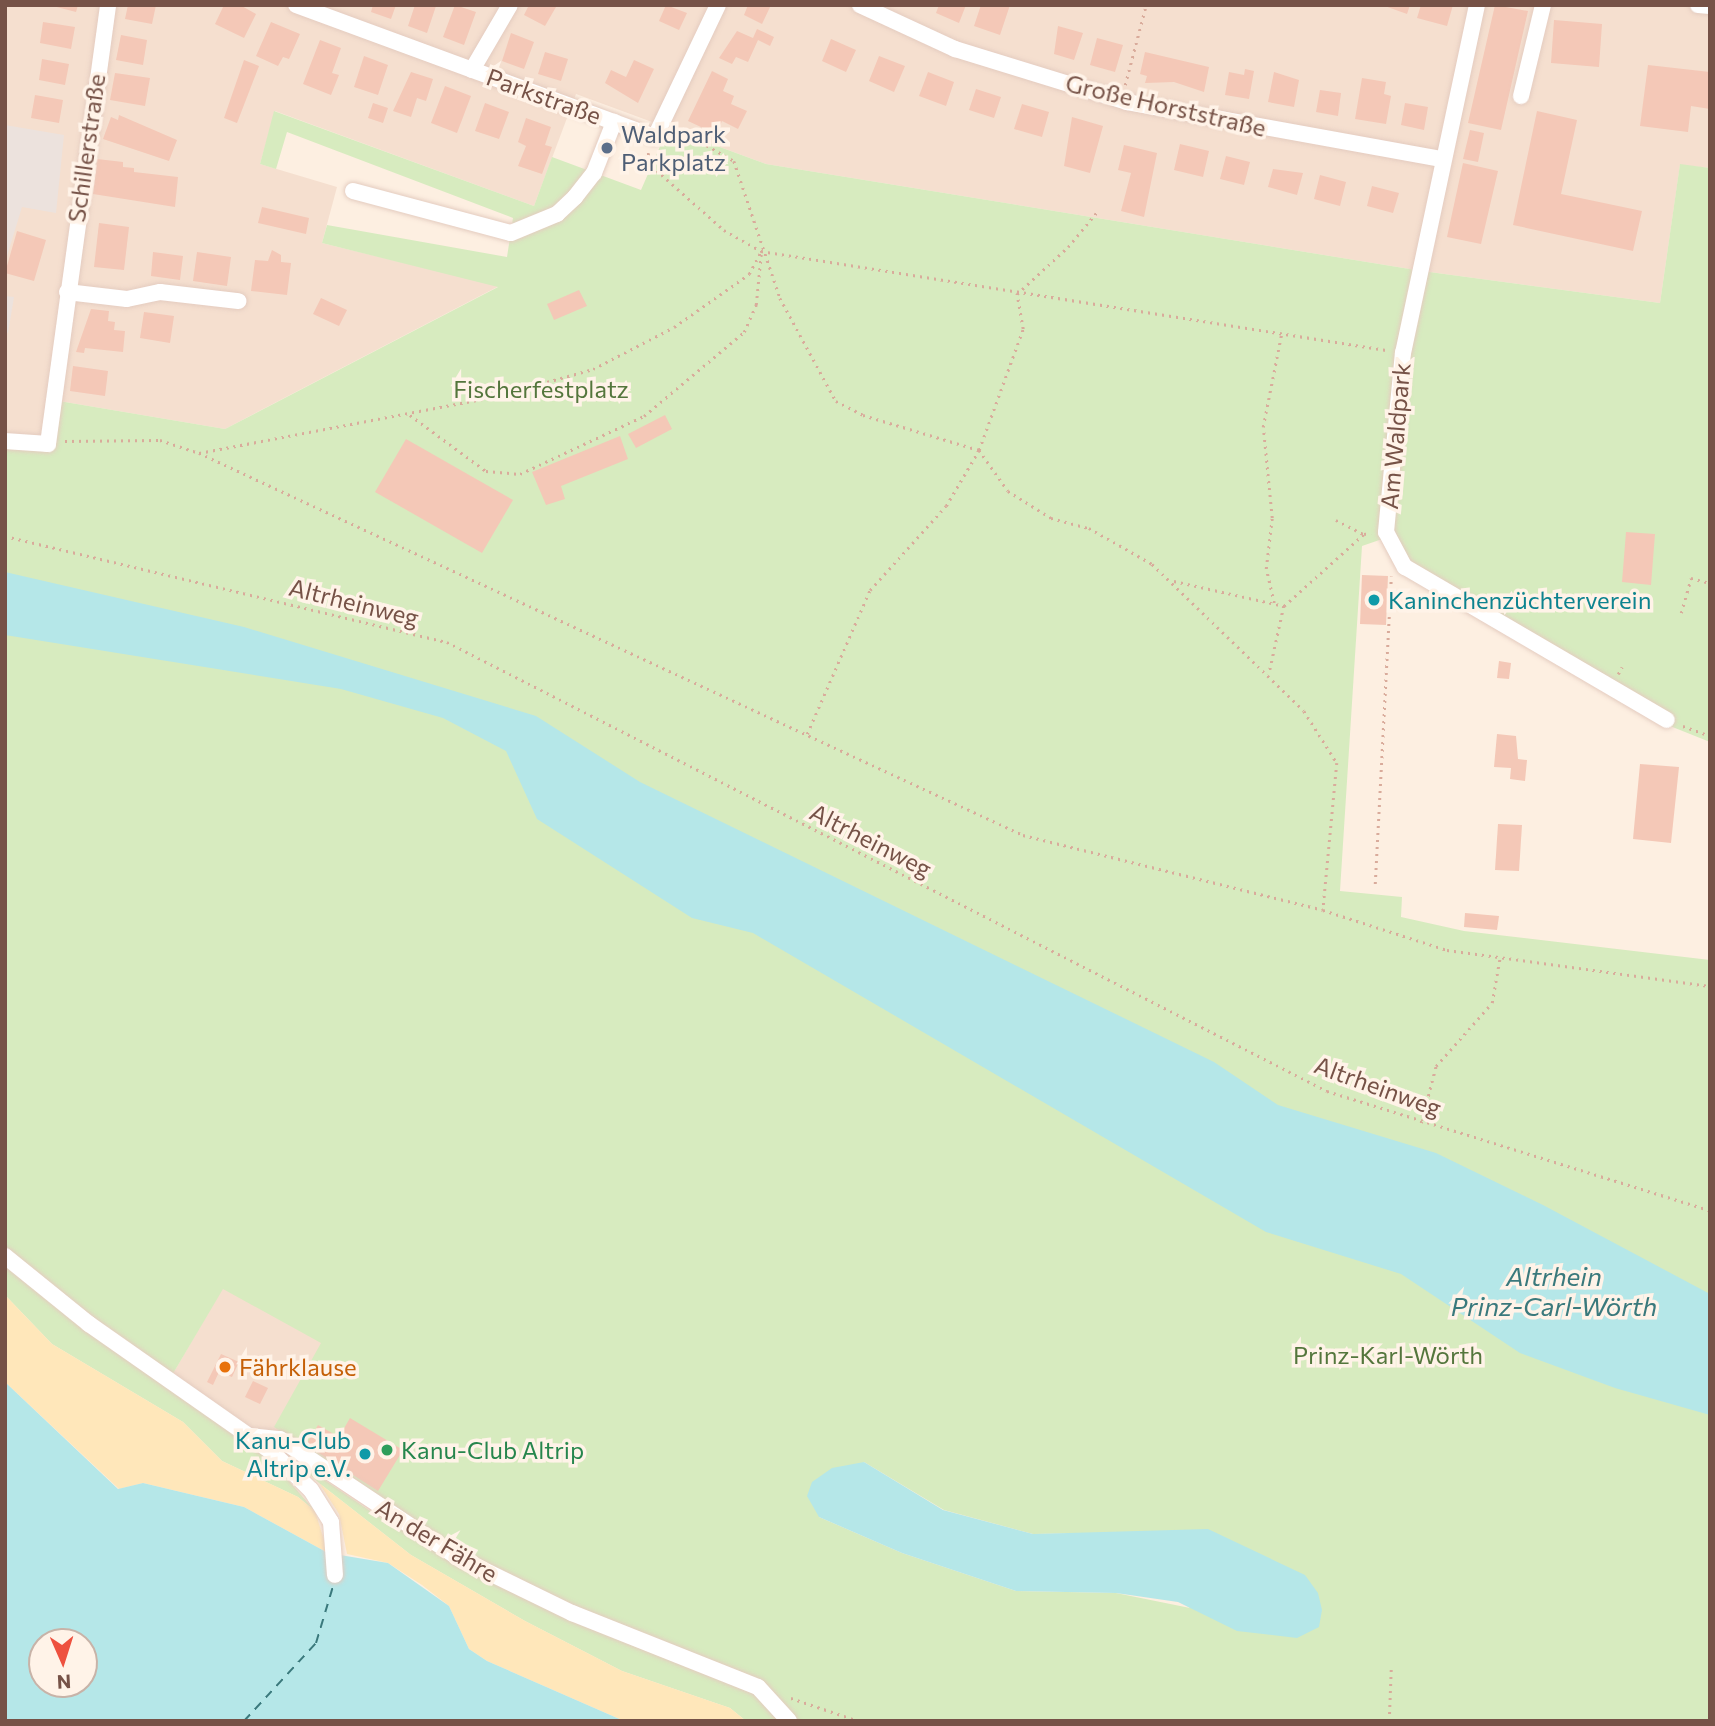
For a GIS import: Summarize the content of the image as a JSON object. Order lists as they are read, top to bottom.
{
  "streets": {
    "street": [
      "Parkstraße",
      "Große Horststraße",
      "Schillerstraße",
      "Am Waldpark",
      "An der Fähre"
    ],
    "path": ["Altrheinweg"]
  },
  "crossings": [
    ["Große Horststraße", "Am Waldpark"]
  ],
  "water": ["Altrhein Prinz-Carl-Wörth"],
  "parks": ["Fischerfestplatz", "Prinz-Karl-Wörth"],
  "places": [
    "Waldpark Parkplatz",
    "Kaninchenzüchterverein",
    "Fährklause",
    "Kanu-Club Altrip",
    "Kanu-Club Altrip e.V."
  ],
  "north": "bottom"
}
